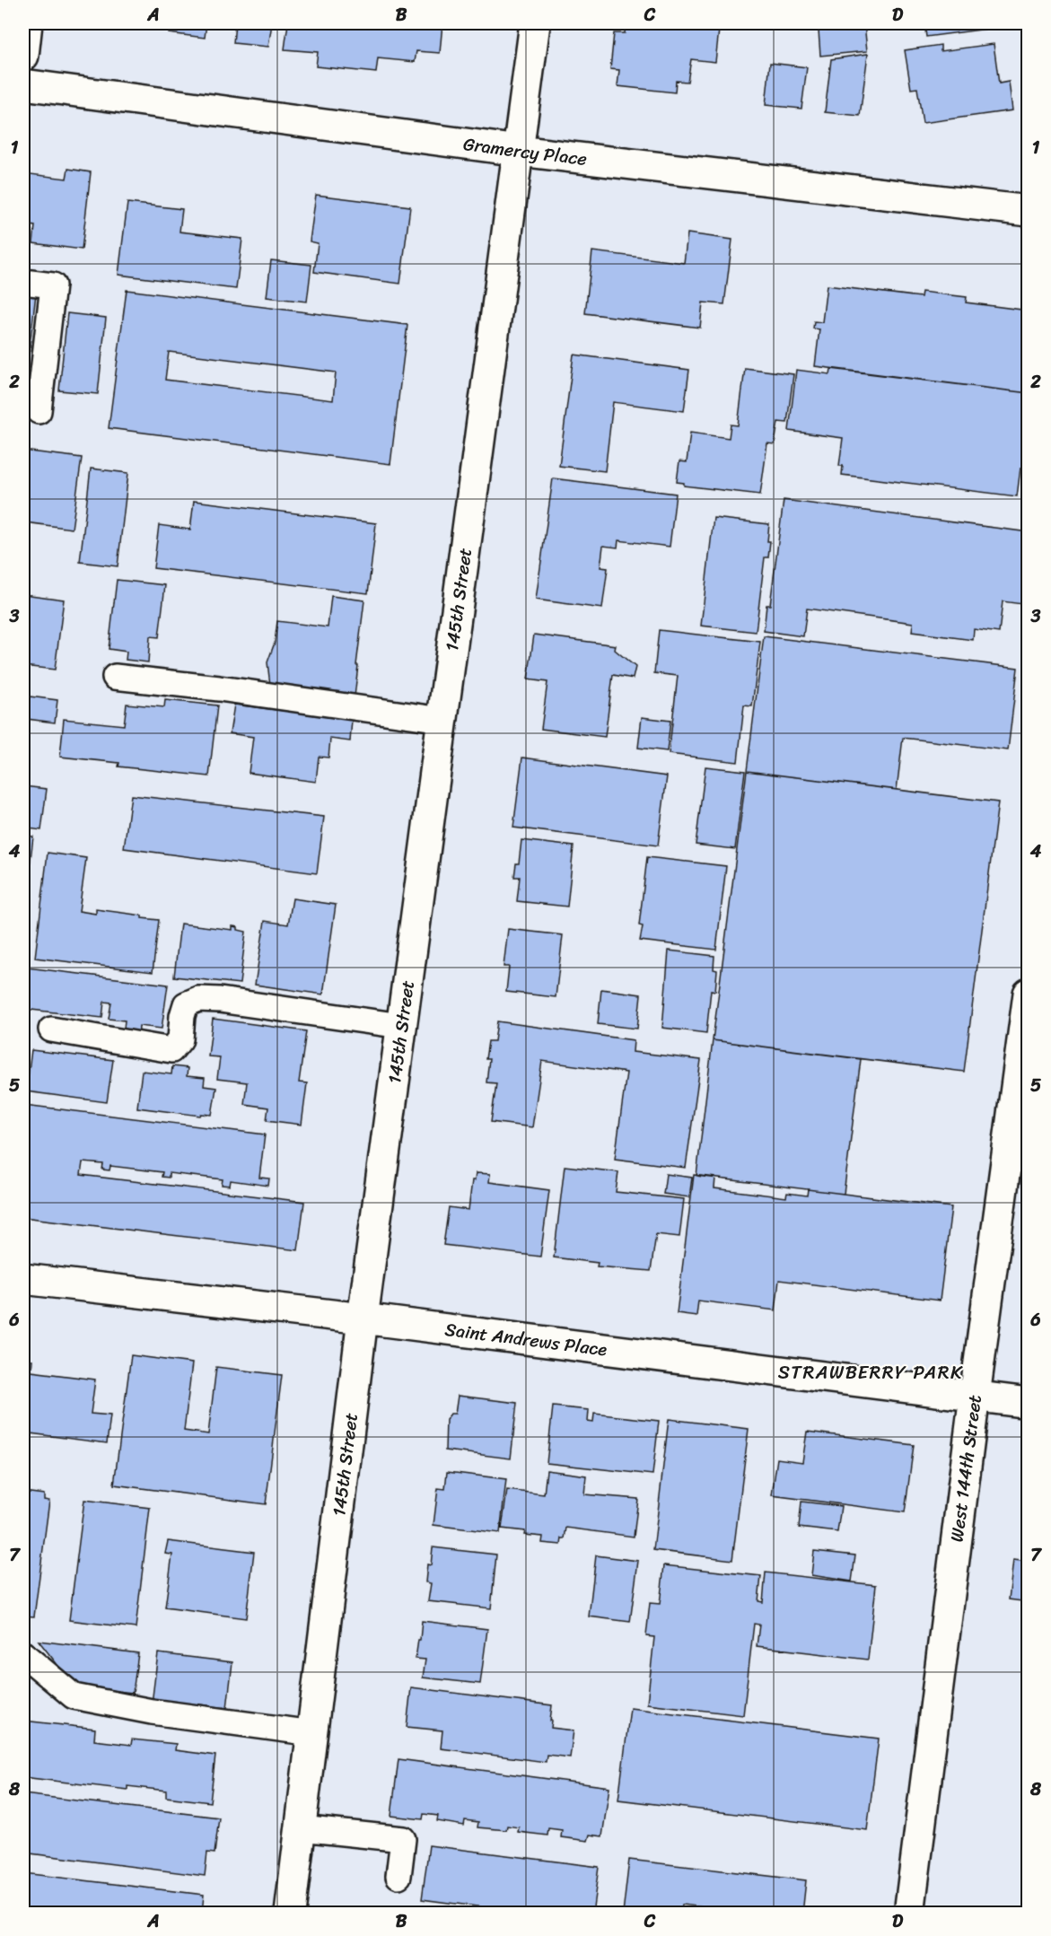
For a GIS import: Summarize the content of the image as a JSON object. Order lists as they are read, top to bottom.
{
  "streets": {
    "street": [
      "Gramercy Place",
      "145th Street",
      "Saint Andrews Place",
      "West 144th Street"
    ]
  },
  "crossings": [
    ["Gramercy Place", "145th Street"],
    ["145th Street", "Saint Andrews Place"],
    ["Saint Andrews Place", "West 144th Street"]
  ],
  "districts": ["STRAWBERRY PARK"],
  "grid": {
    "columns": [
      "A",
      "B",
      "C",
      "D"
    ],
    "rows": [
      "1",
      "2",
      "3",
      "4",
      "5",
      "6",
      "7",
      "8"
    ]
  }
}
